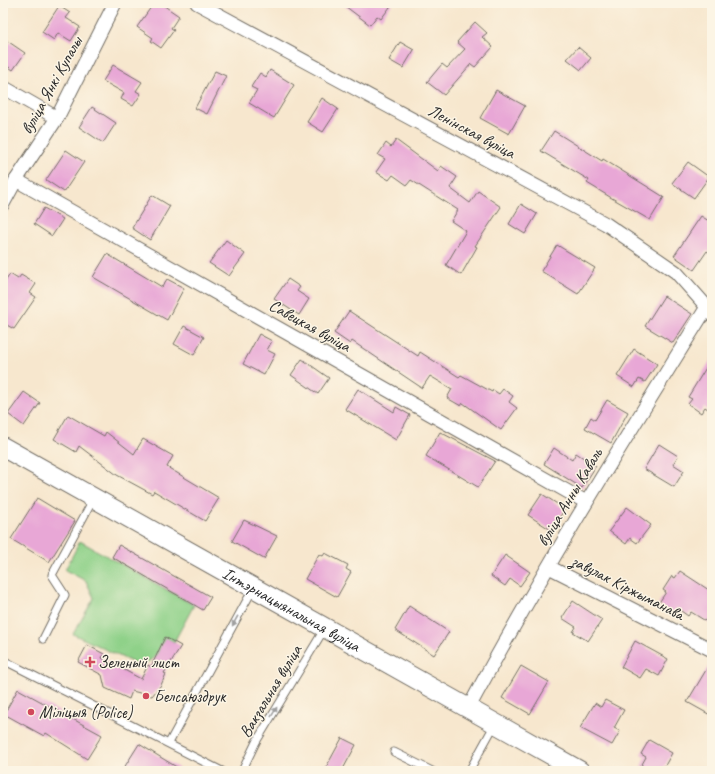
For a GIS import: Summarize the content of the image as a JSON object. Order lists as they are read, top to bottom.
{
  "streets": {
    "street": [
      "вуліца Янкі Купалы",
      "Ленінская вуліца",
      "Савецкая вуліца",
      "вуліца Анны Каваль",
      "завулак Кіржыманава",
      "Інтэрнацыянальная вуліца"
    ],
    "lane": ["Вакзальная вуліца"]
  },
  "crossings": [
    ["вуліца Янкі Купалы", "Савецкая вуліца"],
    ["Ленінская вуліца", "вуліца Анны Каваль"],
    ["Савецкая вуліца", "вуліца Анны Каваль"],
    ["вуліца Анны Каваль", "завулак Кіржыманава"],
    ["вуліца Анны Каваль", "Інтэрнацыянальная вуліца"],
    ["Інтэрнацыянальная вуліца", "Вакзальная вуліца"]
  ],
  "one_way": ["Вакзальная вуліца"],
  "places": {
    "health": ["Зеленый лист"],
    "other": ["Белсаюздрук", "Міліцыя (Police)"]
  }
}
